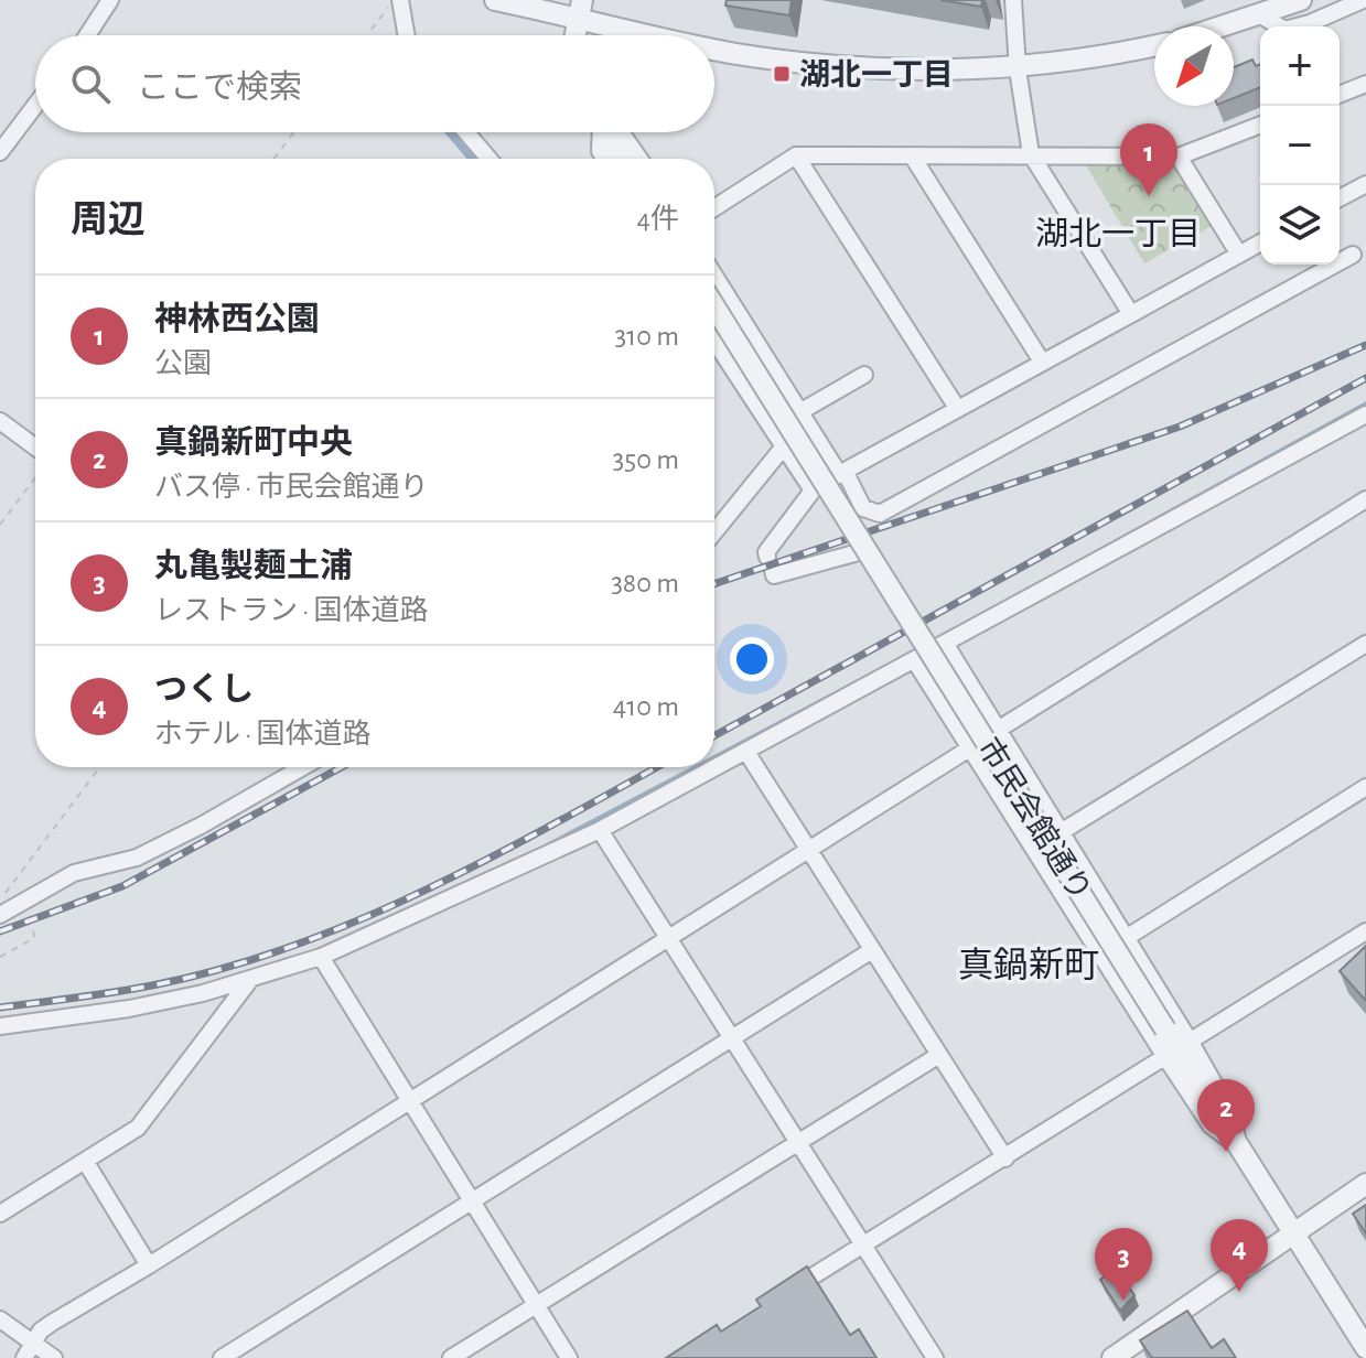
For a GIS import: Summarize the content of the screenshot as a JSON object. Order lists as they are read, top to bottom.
{
  "streets": {
    "street": ["市民会館通り"]
  },
  "districts": ["湖北一丁目", "真鍋新町"],
  "places": {
    "transit": ["湖北一丁目"]
  },
  "north": "bottom left",
  "page": {
    "map_buttons": ["+", "−"],
    "search": "ここで検索",
    "pins": [
      "1",
      "2",
      "4",
      "3"
    ],
    "heading": ["周辺", "4件"],
    "list": [
      {
        "mark": "1",
        "name": "神林西公園",
        "note": "公園",
        "value": "310 m"
      },
      {
        "mark": "2",
        "name": "真鍋新町中央",
        "note": "バス停 · 市民会館通り",
        "value": "350 m"
      },
      {
        "mark": "3",
        "name": "丸亀製麺土浦",
        "note": "レストラン · 国体道路",
        "value": "380 m"
      },
      {
        "mark": "4",
        "name": "つくし",
        "note": "ホテル · 国体道路",
        "value": "410 m"
      }
    ]
  }
}
